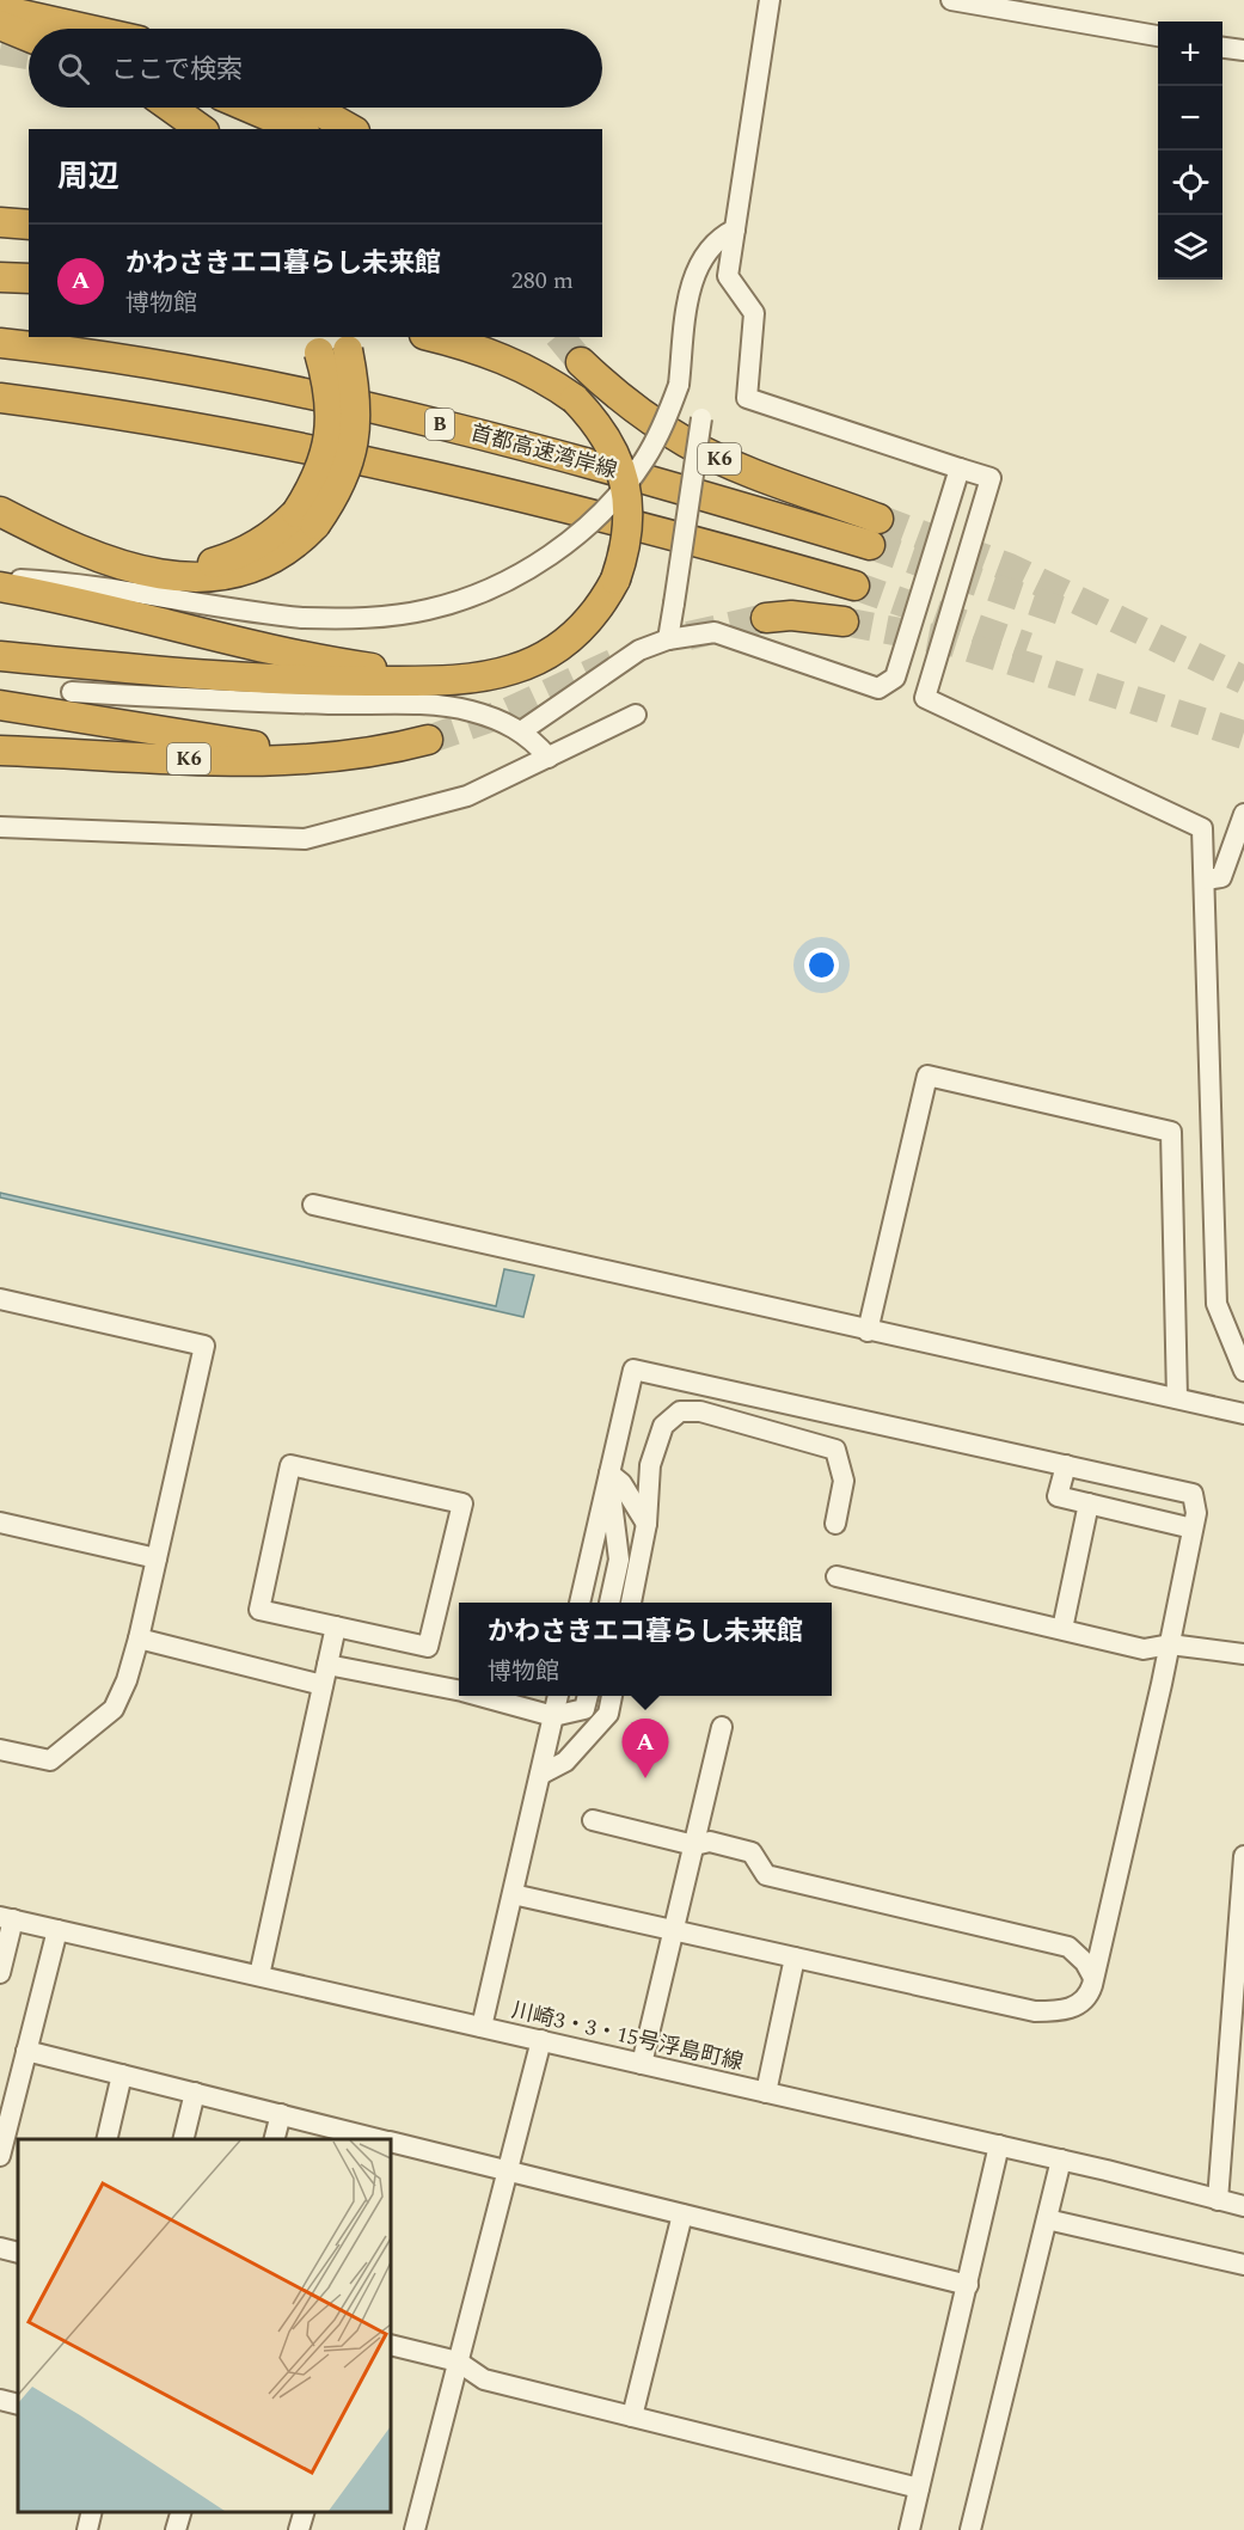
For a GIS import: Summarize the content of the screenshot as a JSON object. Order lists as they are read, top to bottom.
{
  "streets": {
    "highway": ["B", "首都高速湾岸線", "K6"],
    "street": ["川崎3・3・15号浮島町線"]
  },
  "crossings": [
    ["首都高速湾岸線", "K6"]
  ],
  "page": {
    "map_buttons": ["+", "−"],
    "search": "ここで検索",
    "heading": "周辺",
    "list": [
      {
        "mark": "A",
        "name": "かわさきエコ暮らし未来館",
        "note": "博物館",
        "value": "280 m"
      }
    ],
    "popup": ["かわさきエコ暮らし未来館", "博物館"],
    "pins": "A"
  }
}
